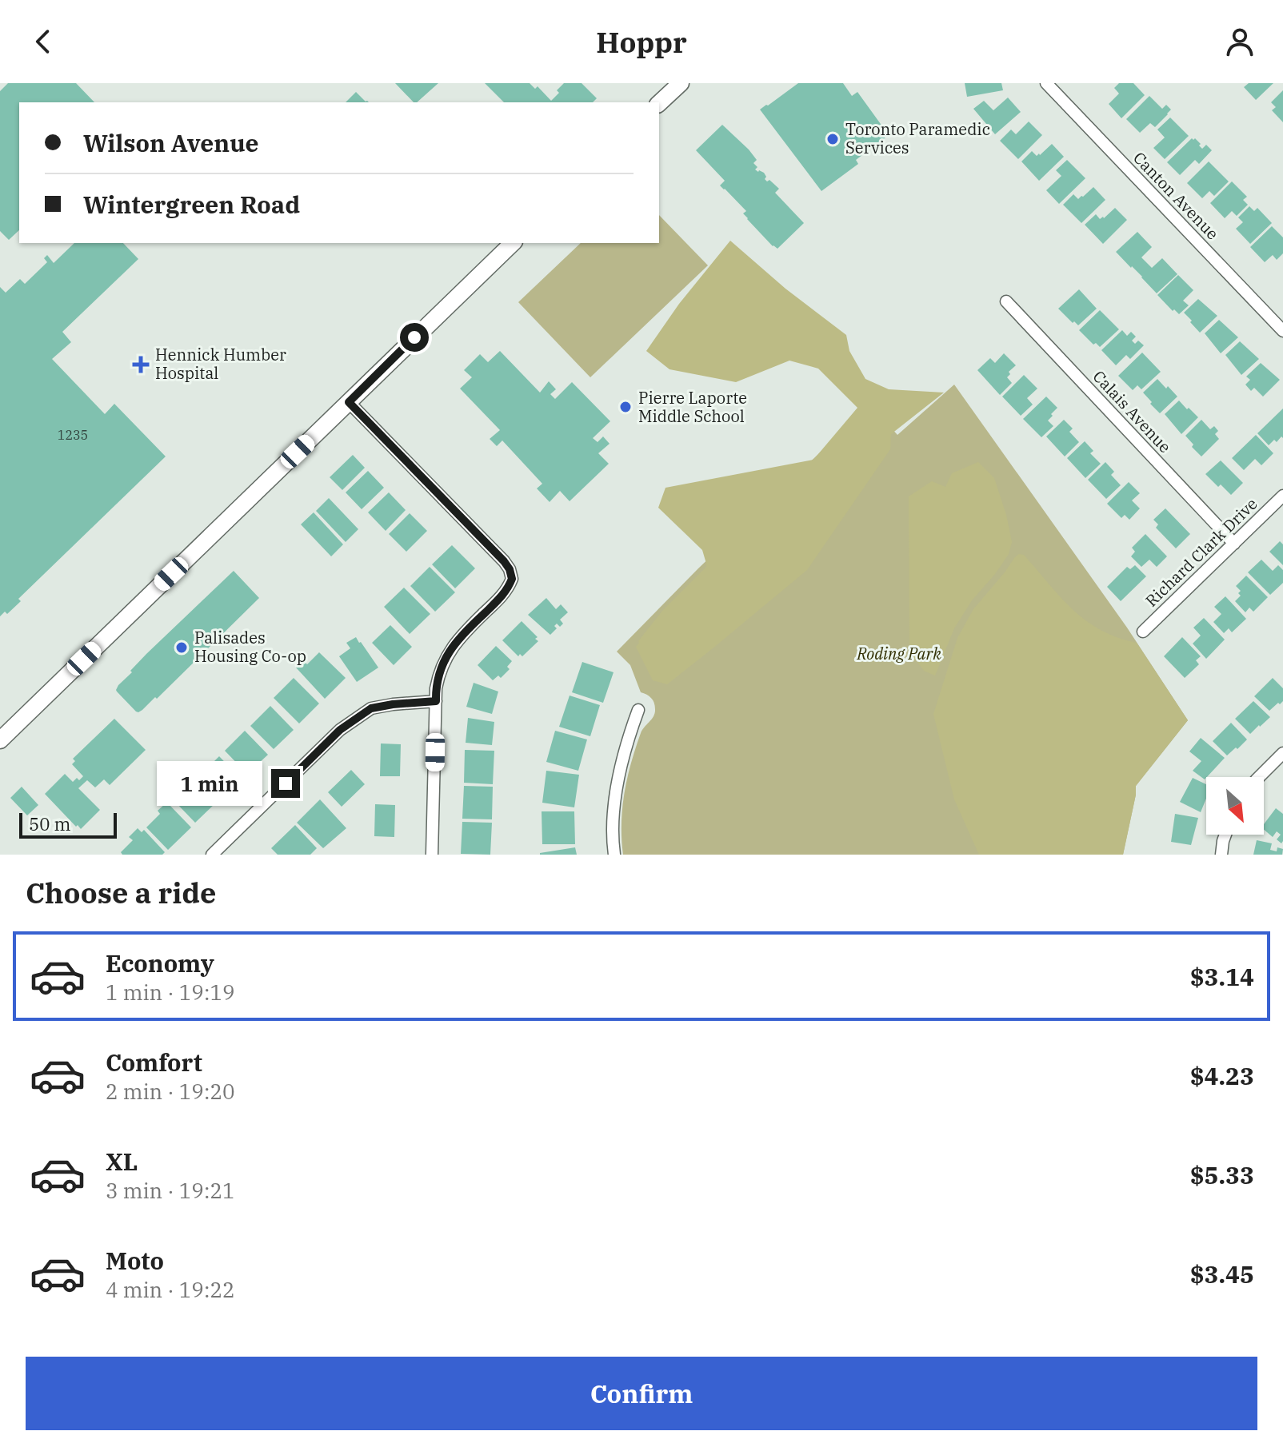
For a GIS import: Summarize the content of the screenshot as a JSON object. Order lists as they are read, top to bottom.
{
  "streets": {
    "street": ["Canton Avenue", "Calais Avenue", "Richard Clark Drive"]
  },
  "crossings": [
    ["Calais Avenue", "Richard Clark Drive"]
  ],
  "parks": ["Roding Park"],
  "places": {
    "other": ["Toronto Paramedic Services", "Pierre Laporte Middle School", "Palisades Housing Co-op"],
    "health": ["Hennick Humber Hospital"]
  },
  "house_numbers": ["1235"],
  "scale_bar": "50 m",
  "north": "bottom right",
  "page": {
    "header": "Hoppr",
    "banner": ["Wilson Avenue", "Wintergreen Road"],
    "bubble": "1 min",
    "scale": "50 m",
    "heading": "Choose a ride",
    "list": [
      {
        "name": "Economy",
        "note": "1 min · 19:19",
        "value": "$3.14"
      },
      {
        "name": "Comfort",
        "note": "2 min · 19:20",
        "value": "$4.23"
      },
      {
        "name": "XL",
        "note": "3 min · 19:21",
        "value": "$5.33"
      },
      {
        "name": "Moto",
        "note": "4 min · 19:22",
        "value": "$3.45"
      }
    ],
    "buttons": "Confirm"
  }
}
